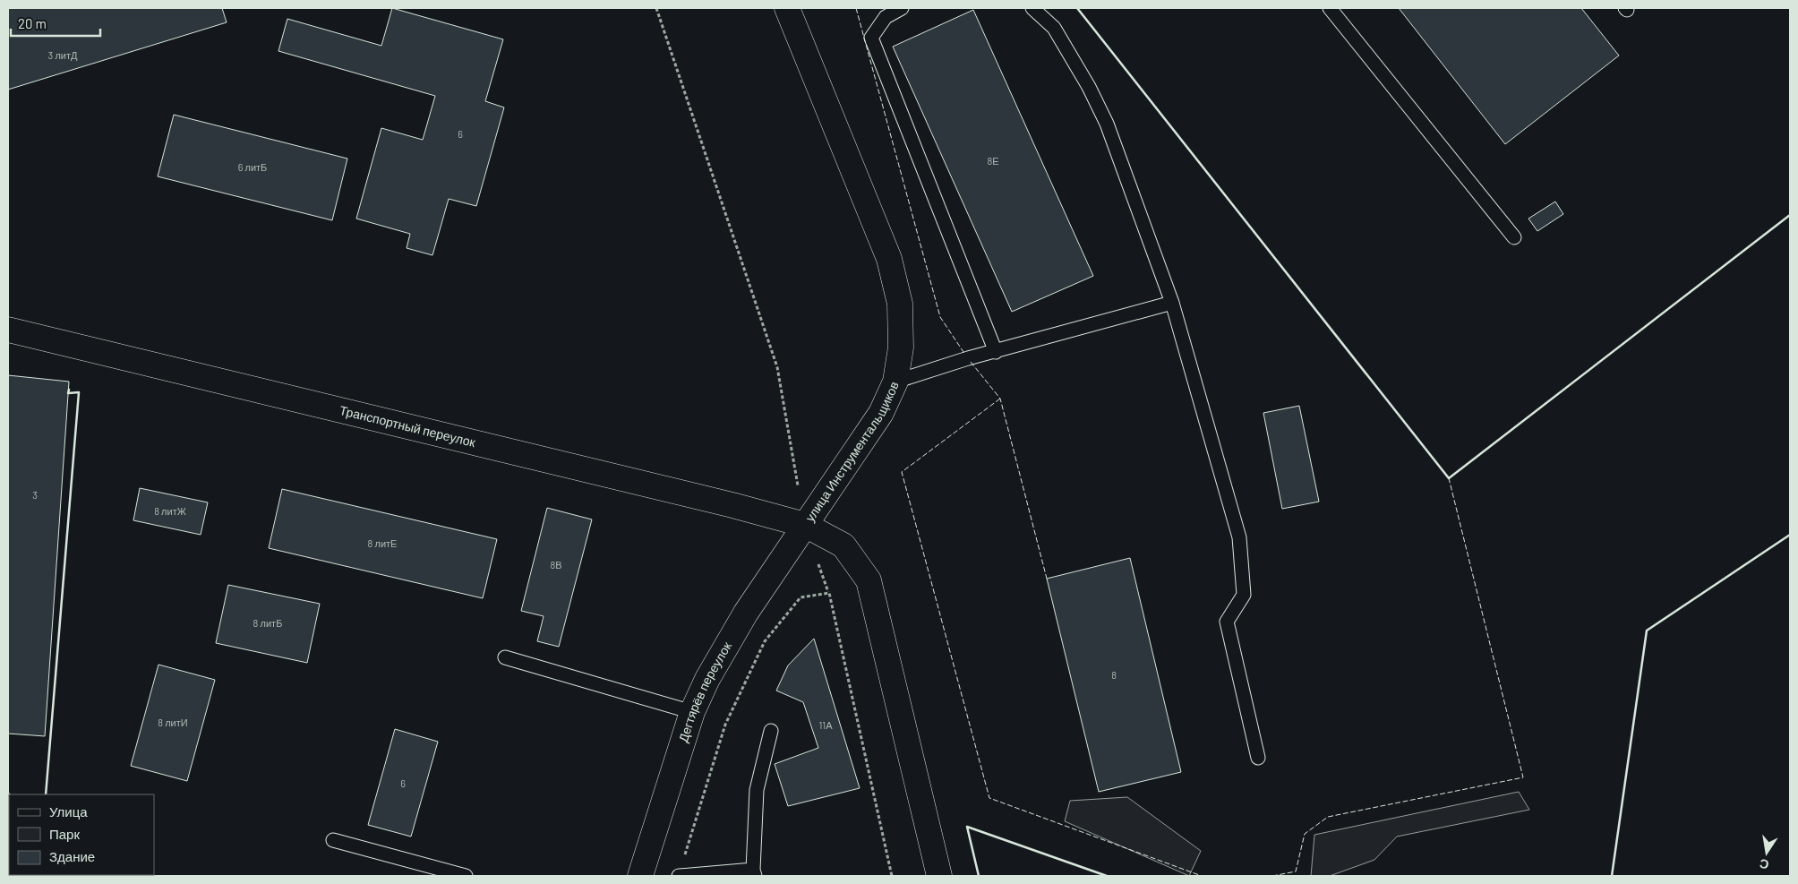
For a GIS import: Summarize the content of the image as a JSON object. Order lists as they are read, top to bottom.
{
  "streets": {
    "street": ["Транспортный переулок", "улица Инструментальщиков", "Дегтярёв переулок"]
  },
  "crossings": [
    ["Транспортный переулок", "улица Инструментальщиков"],
    ["Транспортный переулок", "Дегтярёв переулок"],
    ["улица Инструментальщиков", "Дегтярёв переулок"]
  ],
  "house_numbers": [
    "3 литД",
    "6",
    "8Е",
    "6 литБ",
    "3",
    "8 литЖ",
    "8 литЕ",
    "8В",
    "8 литБ",
    "8",
    "8 литИ",
    "11А",
    "6"
  ],
  "legend": ["Улица", "Парк", "Здание"],
  "scale_bar": "20 m",
  "north": "bottom"
}
